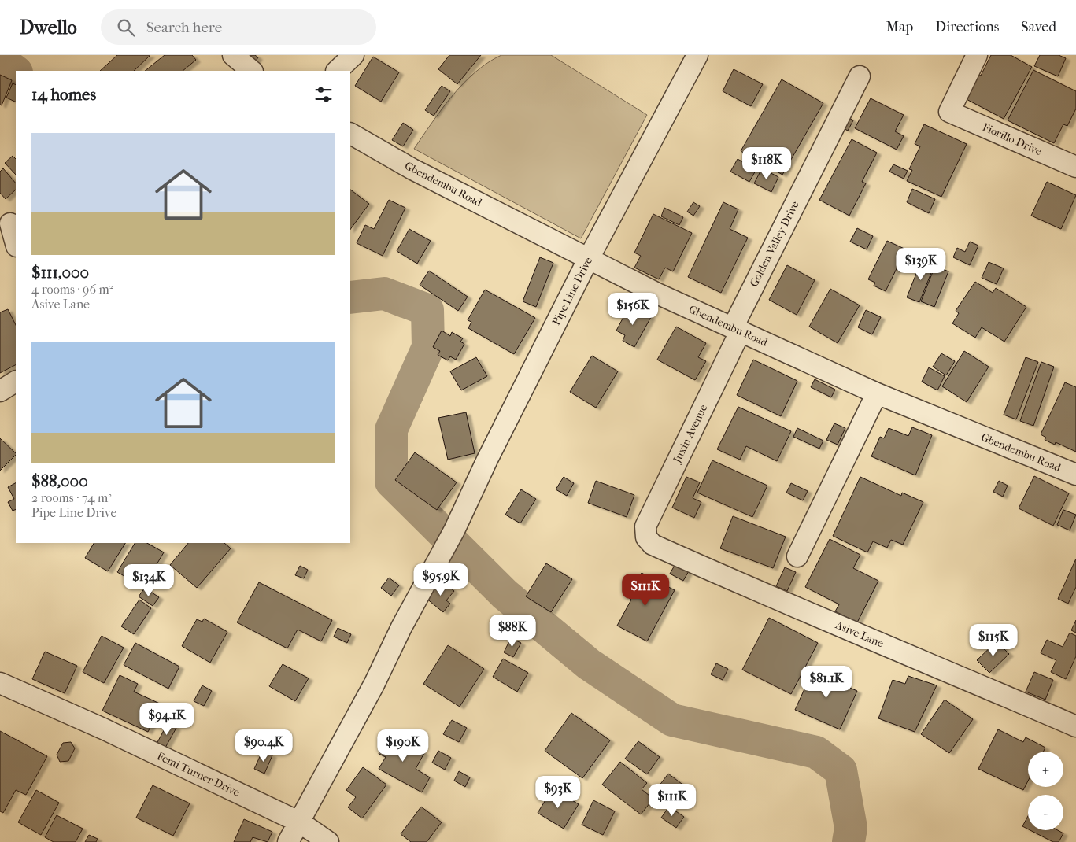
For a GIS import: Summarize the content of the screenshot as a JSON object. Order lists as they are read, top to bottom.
{
  "streets": {
    "street": [
      "Fiorillo Drive",
      "Gbendembu Road",
      "Golden Valley Drive",
      "Pipe Line Drive",
      "Juxin Avenue",
      "Asive Lane",
      "Femi Turner Drive"
    ]
  },
  "crossings": [
    ["Gbendembu Road", "Golden Valley Drive"],
    ["Gbendembu Road", "Pipe Line Drive"],
    ["Gbendembu Road", "Juxin Avenue"],
    ["Golden Valley Drive", "Juxin Avenue"],
    ["Pipe Line Drive", "Femi Turner Drive"],
    ["Juxin Avenue", "Asive Lane"]
  ],
  "page": {
    "header": "Dwello",
    "search": "Search here",
    "nav": ["Map", "Directions", "Saved"],
    "heading": "14 homes",
    "list": [
      {
        "name": "$111,000",
        "note": "4 rooms · 96 m² · Asive Lane"
      },
      {
        "name": "$88,000",
        "note": "2 rooms · 74 m² · Pipe Line Drive"
      }
    ],
    "price": [
      "$118K",
      "$139K",
      "$156K",
      "$95.9K",
      "$134K",
      "$111K",
      "$88K",
      "$115K",
      "$81.1K",
      "$94.1K",
      "$90.4K",
      "$190K",
      "$93K",
      "$111K"
    ],
    "map_buttons": ["+", "−"]
  }
}
